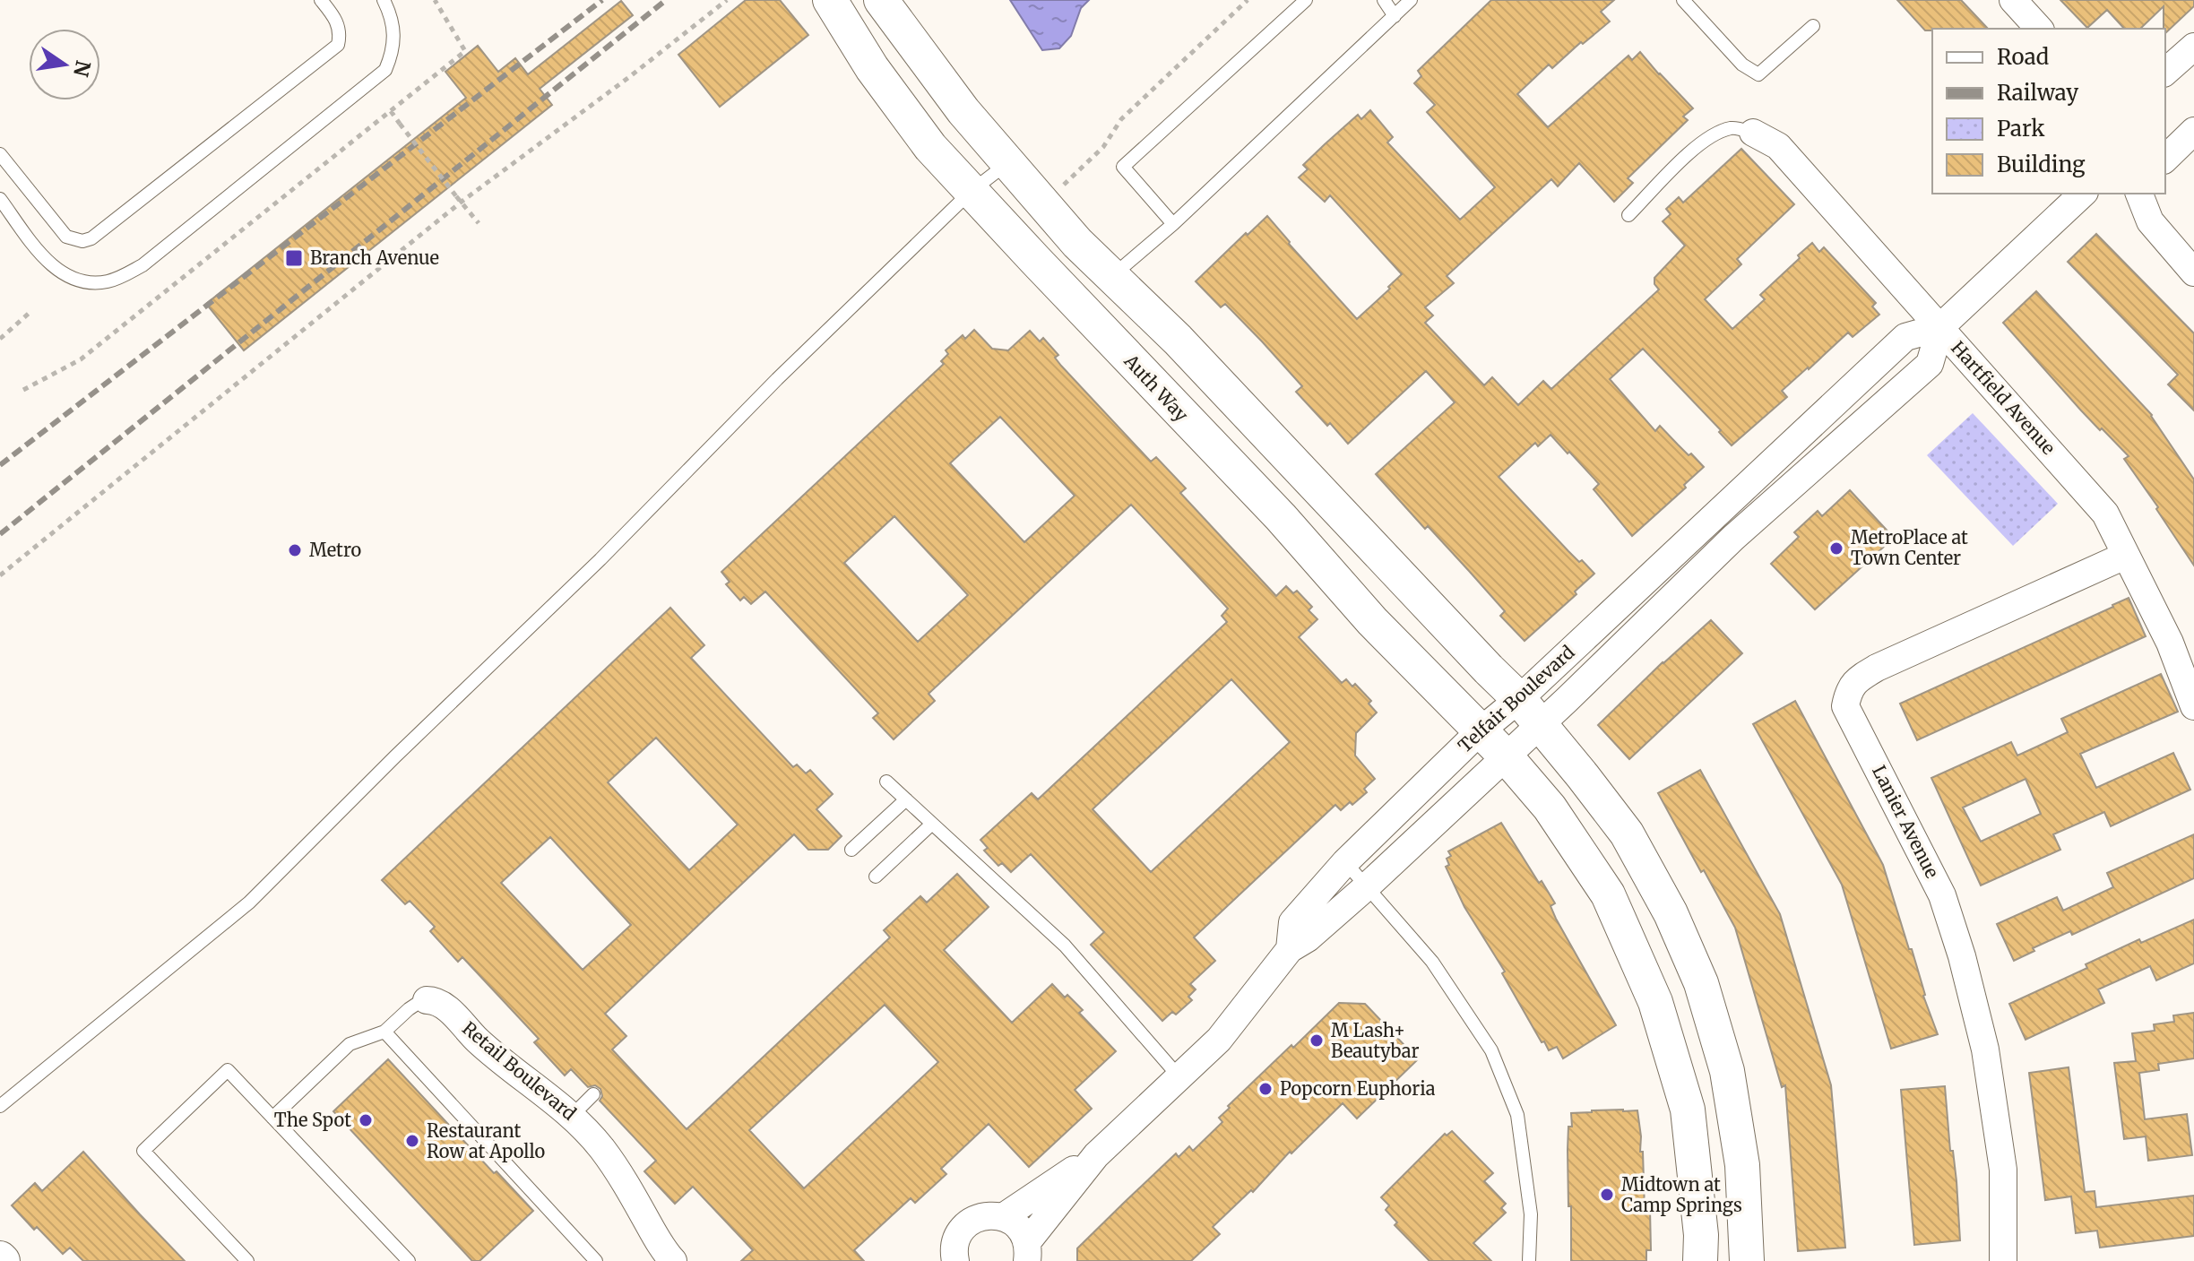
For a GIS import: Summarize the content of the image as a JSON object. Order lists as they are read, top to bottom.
{
  "streets": {
    "street": [
      "Auth Way",
      "Hartfield Avenue",
      "Telfair Boulevard",
      "Lanier Avenue",
      "Retail Boulevard"
    ]
  },
  "crossings": [
    ["Auth Way", "Telfair Boulevard"],
    ["Hartfield Avenue", "Telfair Boulevard"],
    ["Hartfield Avenue", "Lanier Avenue"]
  ],
  "places": {
    "transit": ["Branch Avenue"],
    "other": [
      "MetroPlace at Town Center",
      "Metro",
      "M Lash+ Beautybar",
      "Popcorn Euphoria",
      "The Spot",
      "Restaurant Row at Apollo",
      "Midtown at Camp Springs"
    ]
  },
  "legend": [
    "Road",
    "Railway",
    "Park",
    "Building"
  ],
  "north": "right"
}
